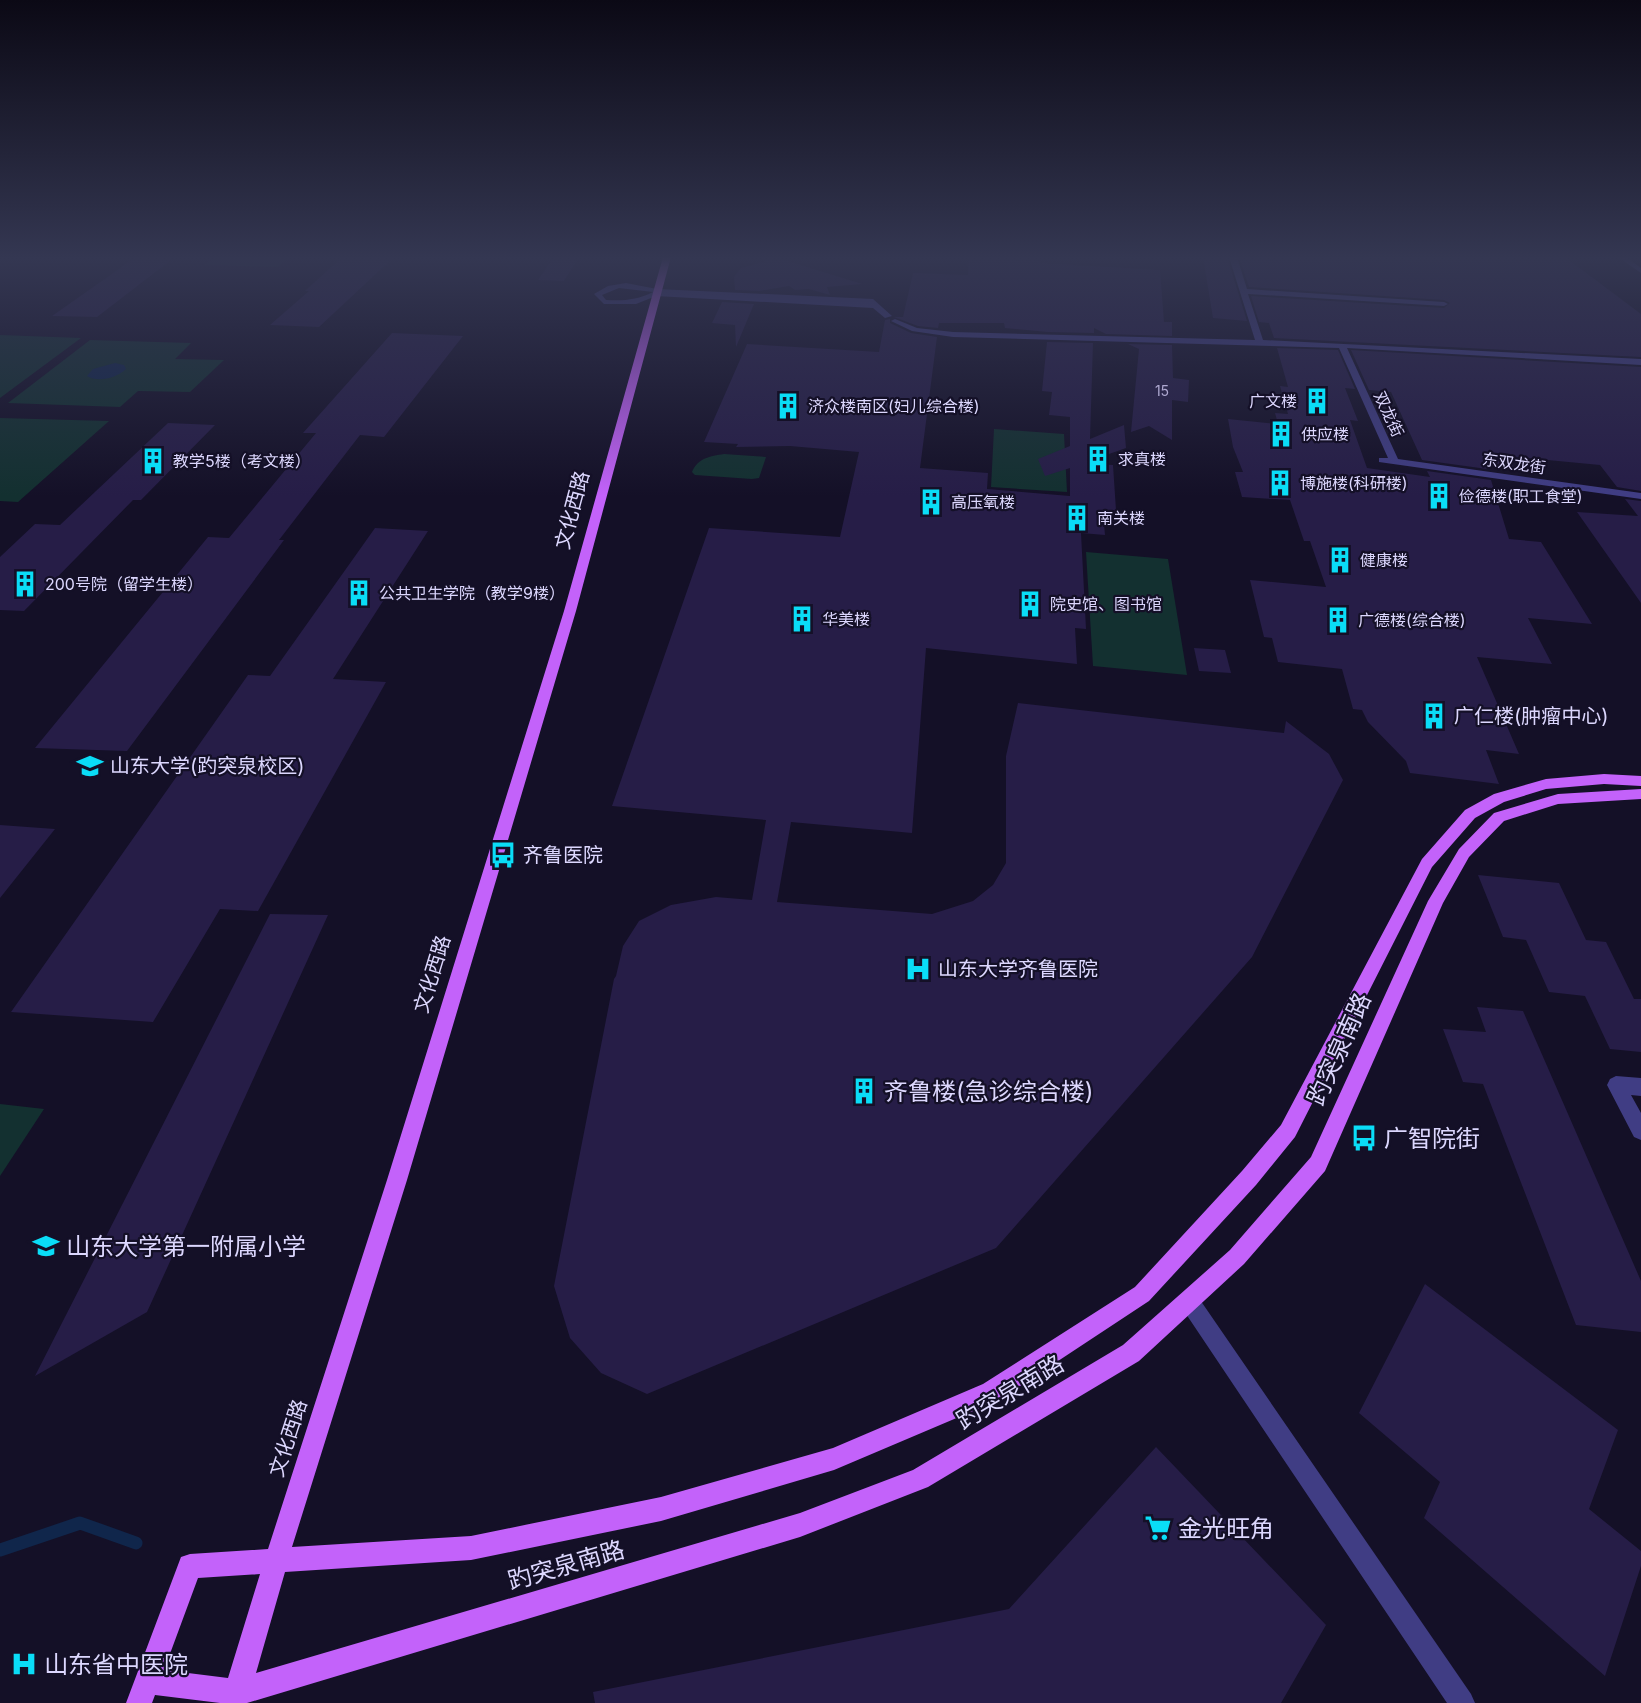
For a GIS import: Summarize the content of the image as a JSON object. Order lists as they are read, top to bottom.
{
  "streets": {
    "main road": ["文化西路", "趵突泉南路"],
    "street": ["双龙街", "东双龙街"]
  },
  "crossings": [
    ["双龙街", "东双龙街"],
    ["文化西路", "趵突泉南路"]
  ],
  "places": {
    "building": [
      "广文楼",
      "济众楼南区(妇儿综合楼)",
      "供应楼",
      "求真楼",
      "教学5楼（考文楼）",
      "博施楼(科研楼)",
      "俭德楼(职工食堂)",
      "高压氧楼",
      "南关楼",
      "健康楼",
      "200号院（留学生楼）",
      "公共卫生学院（教学9楼）",
      "院史馆、图书馆",
      "华美楼",
      "广德楼(综合楼)",
      "广仁楼(肿瘤中心)",
      "齐鲁楼(急诊综合楼)"
    ],
    "school or university": ["山东大学(趵突泉校区)", "山东大学第一附属小学"],
    "bus stop": ["齐鲁医院", "广智院街"],
    "hospital": ["山东大学齐鲁医院", "山东省中医院"],
    "supermarket": ["金光旺角"]
  },
  "house_numbers": ["15"]
}
